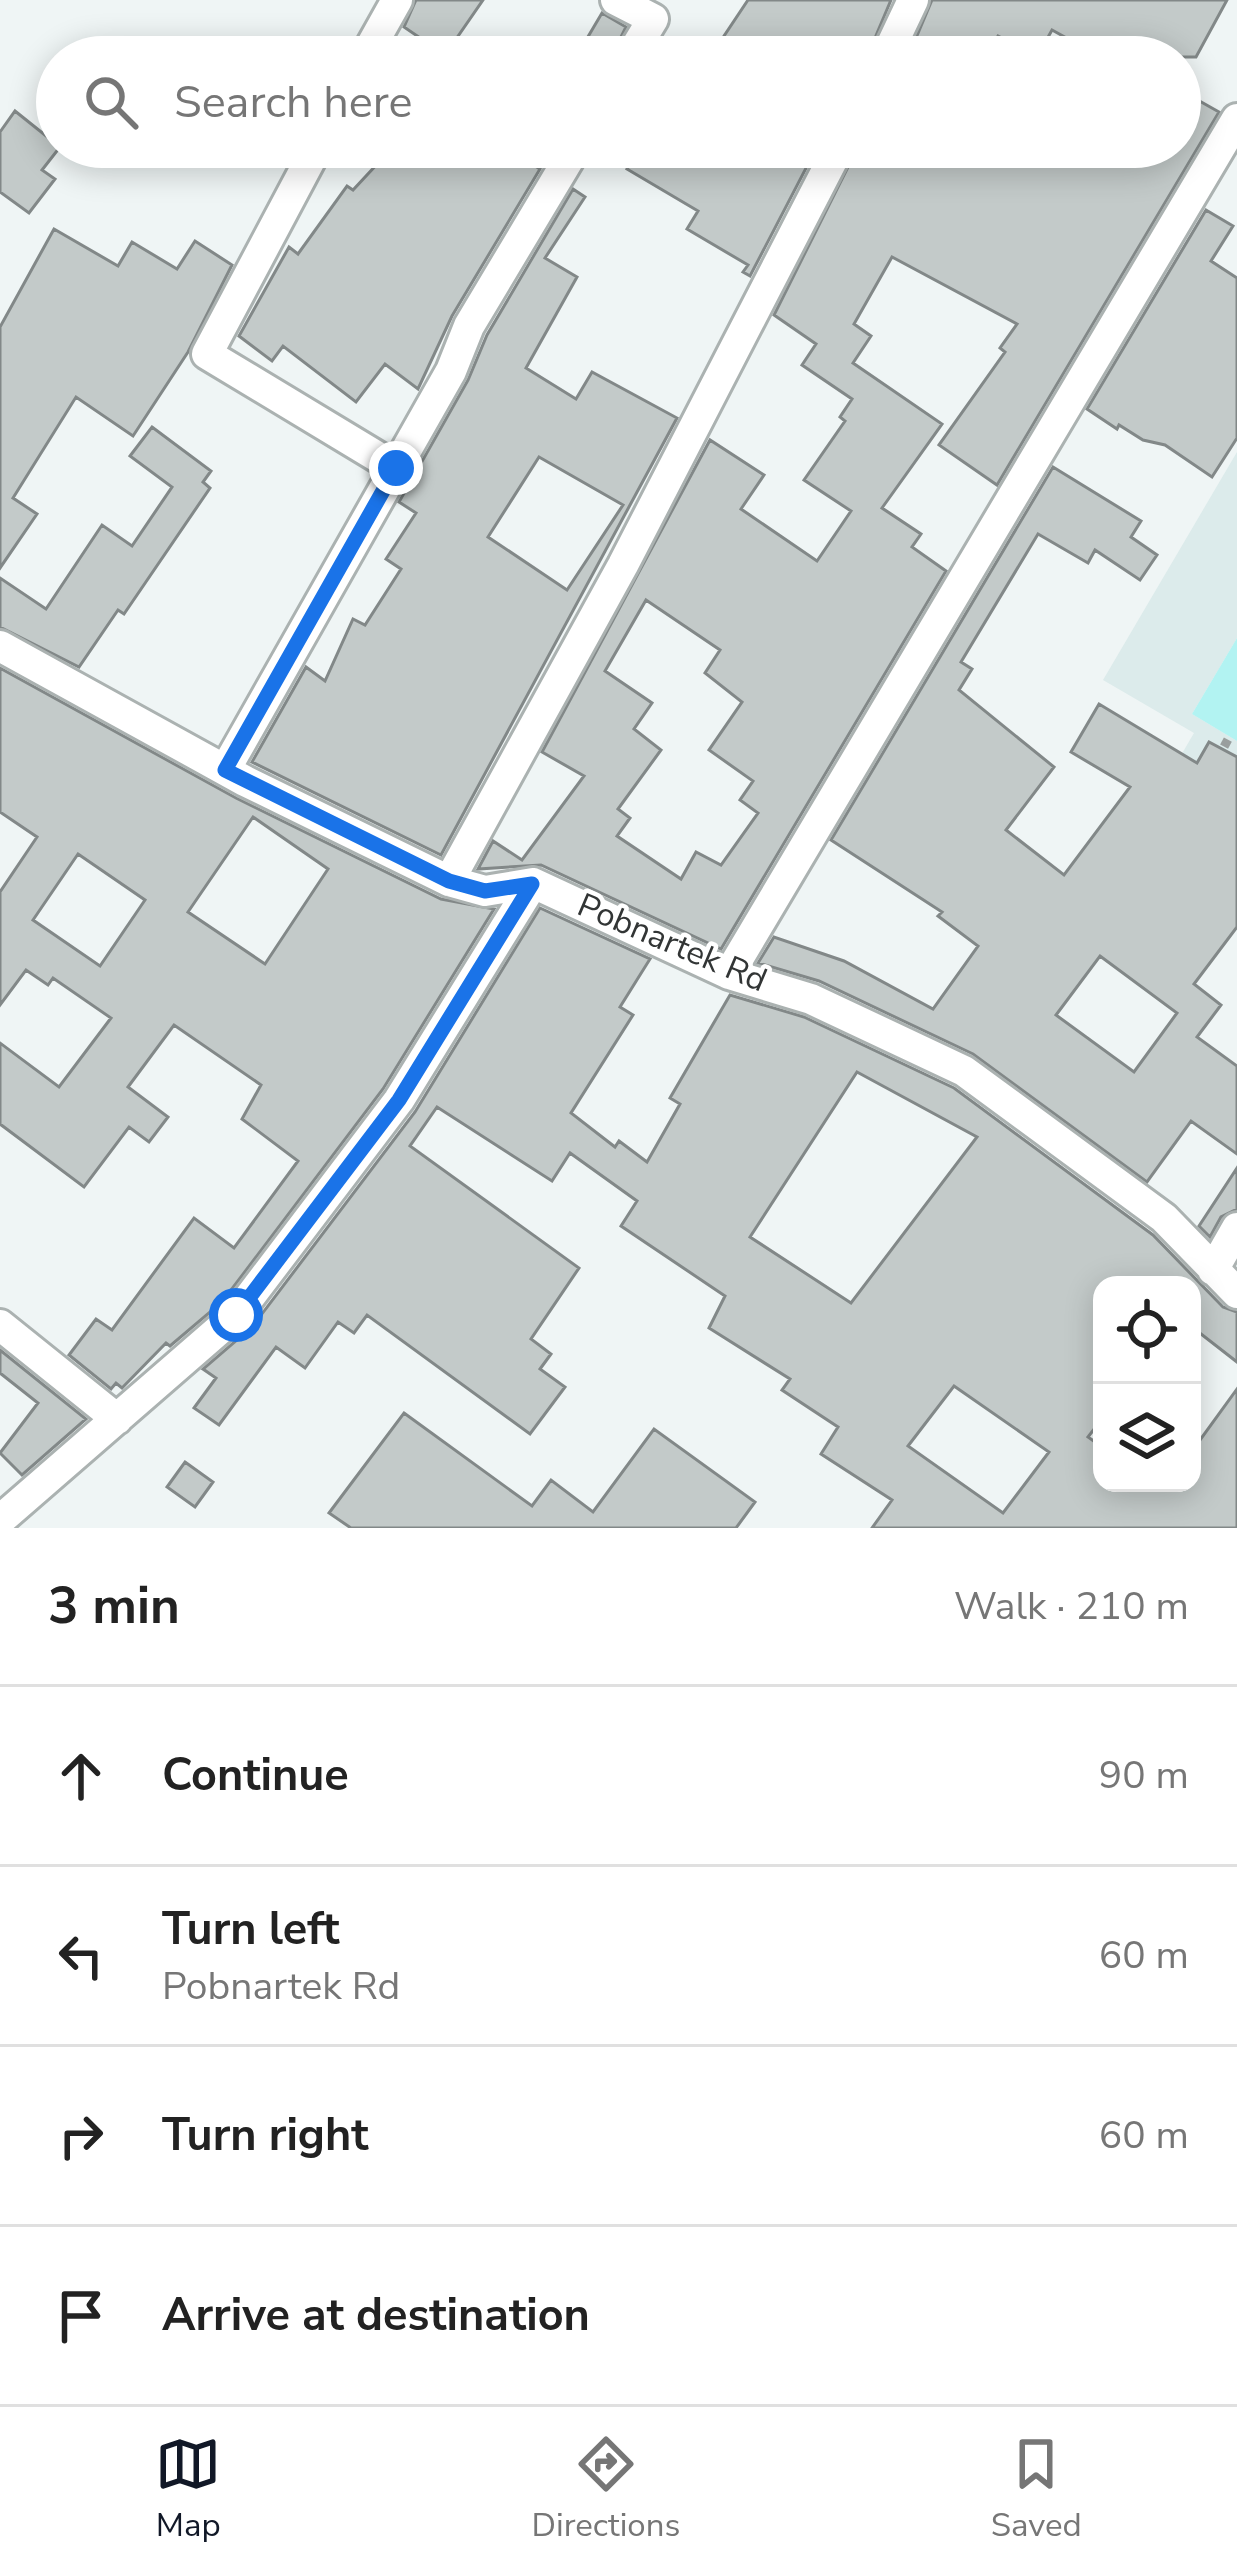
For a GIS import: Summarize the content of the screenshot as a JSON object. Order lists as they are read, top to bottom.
{
  "streets": {
    "street": ["Pobnartek Rd"]
  },
  "page": {
    "search": "Search here",
    "heading": ["3 min", "Walk · 210 m"],
    "list": [
      ["Continue", "90 m"],
      ["Turn left", "Pobnartek Rd", "60 m"],
      ["Turn right", "60 m"],
      "Arrive at destination"
    ],
    "nav": ["Map", "Directions", "Saved"]
  }
}
